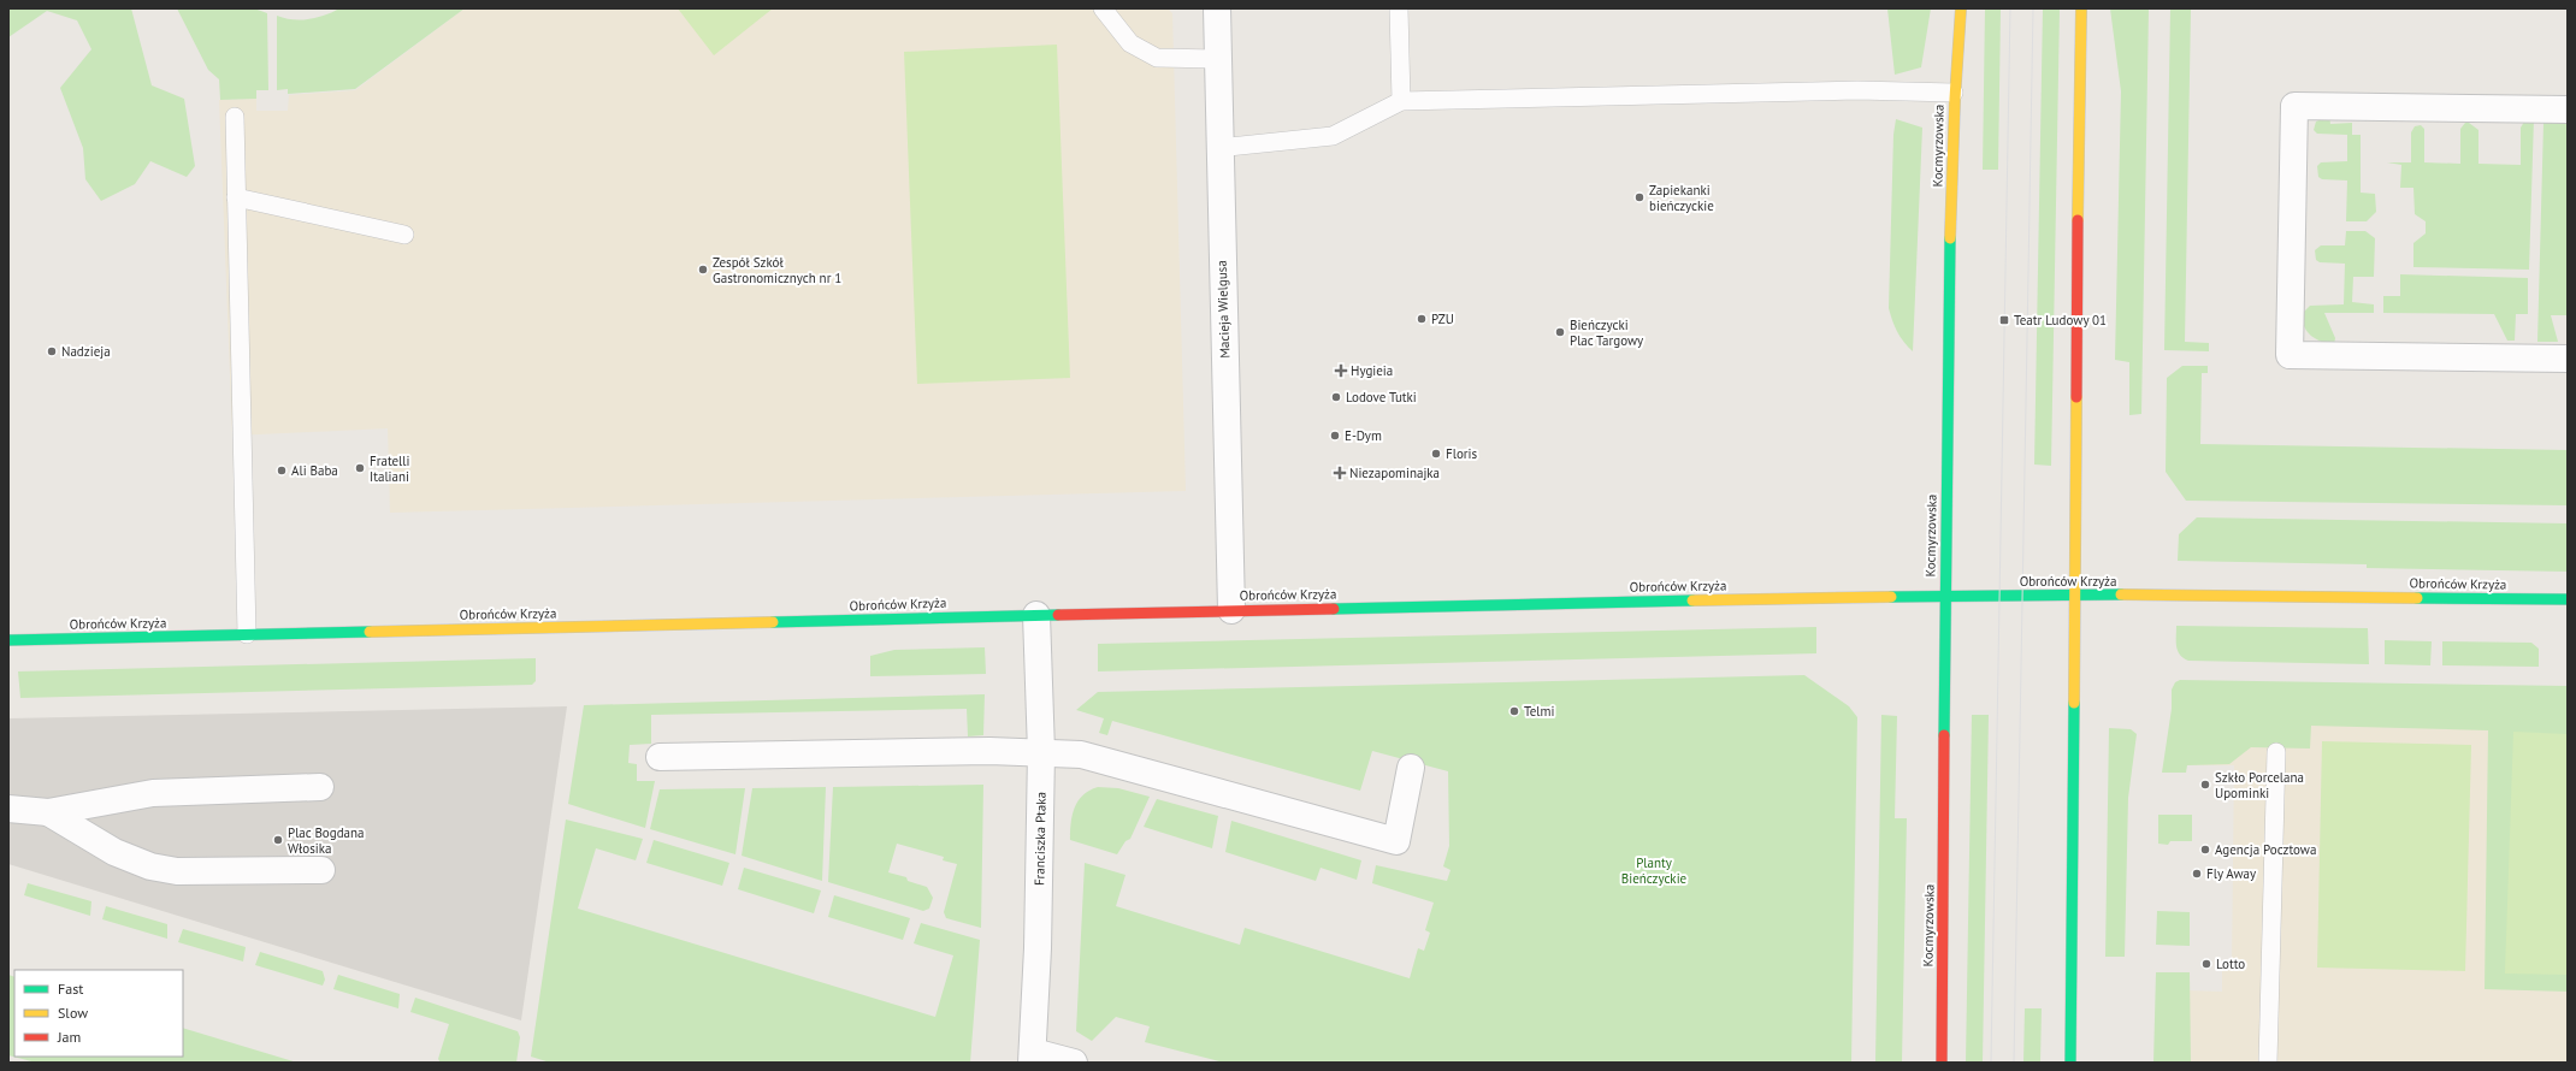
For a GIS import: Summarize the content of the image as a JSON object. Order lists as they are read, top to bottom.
{
  "streets": {
    "street": [
      "Kocmyrzowska",
      "Macieja Wielgusa",
      "Obrońców Krzyża",
      "Franciszka Ptaka"
    ]
  },
  "crossings": [
    ["Kocmyrzowska", "Obrońców Krzyża"],
    ["Macieja Wielgusa", "Obrońców Krzyża"],
    ["Obrońców Krzyża", "Franciszka Ptaka"]
  ],
  "parks": ["Planty Bieńczyckie"],
  "places": {
    "other": [
      "Zapiekanki bieńczyckie",
      "Zespół Szkół Gastronomicznych nr 1",
      "PZU",
      "Bieńczycki Plac Targowy",
      "Nadzieja",
      "Lodove Tutki",
      "E-Dym",
      "Floris",
      "Fratelli Italiani",
      "Ali Baba",
      "Telmi",
      "Szkło Porcelana Upominki",
      "Plac Bogdana Włosika",
      "Agencja Pocztowa",
      "Fly Away",
      "Lotto"
    ],
    "transit": ["Teatr Ludowy 01"],
    "health": ["Hygieia", "Niezapominajka"]
  },
  "legend": ["Fast", "Slow", "Jam"]
}
